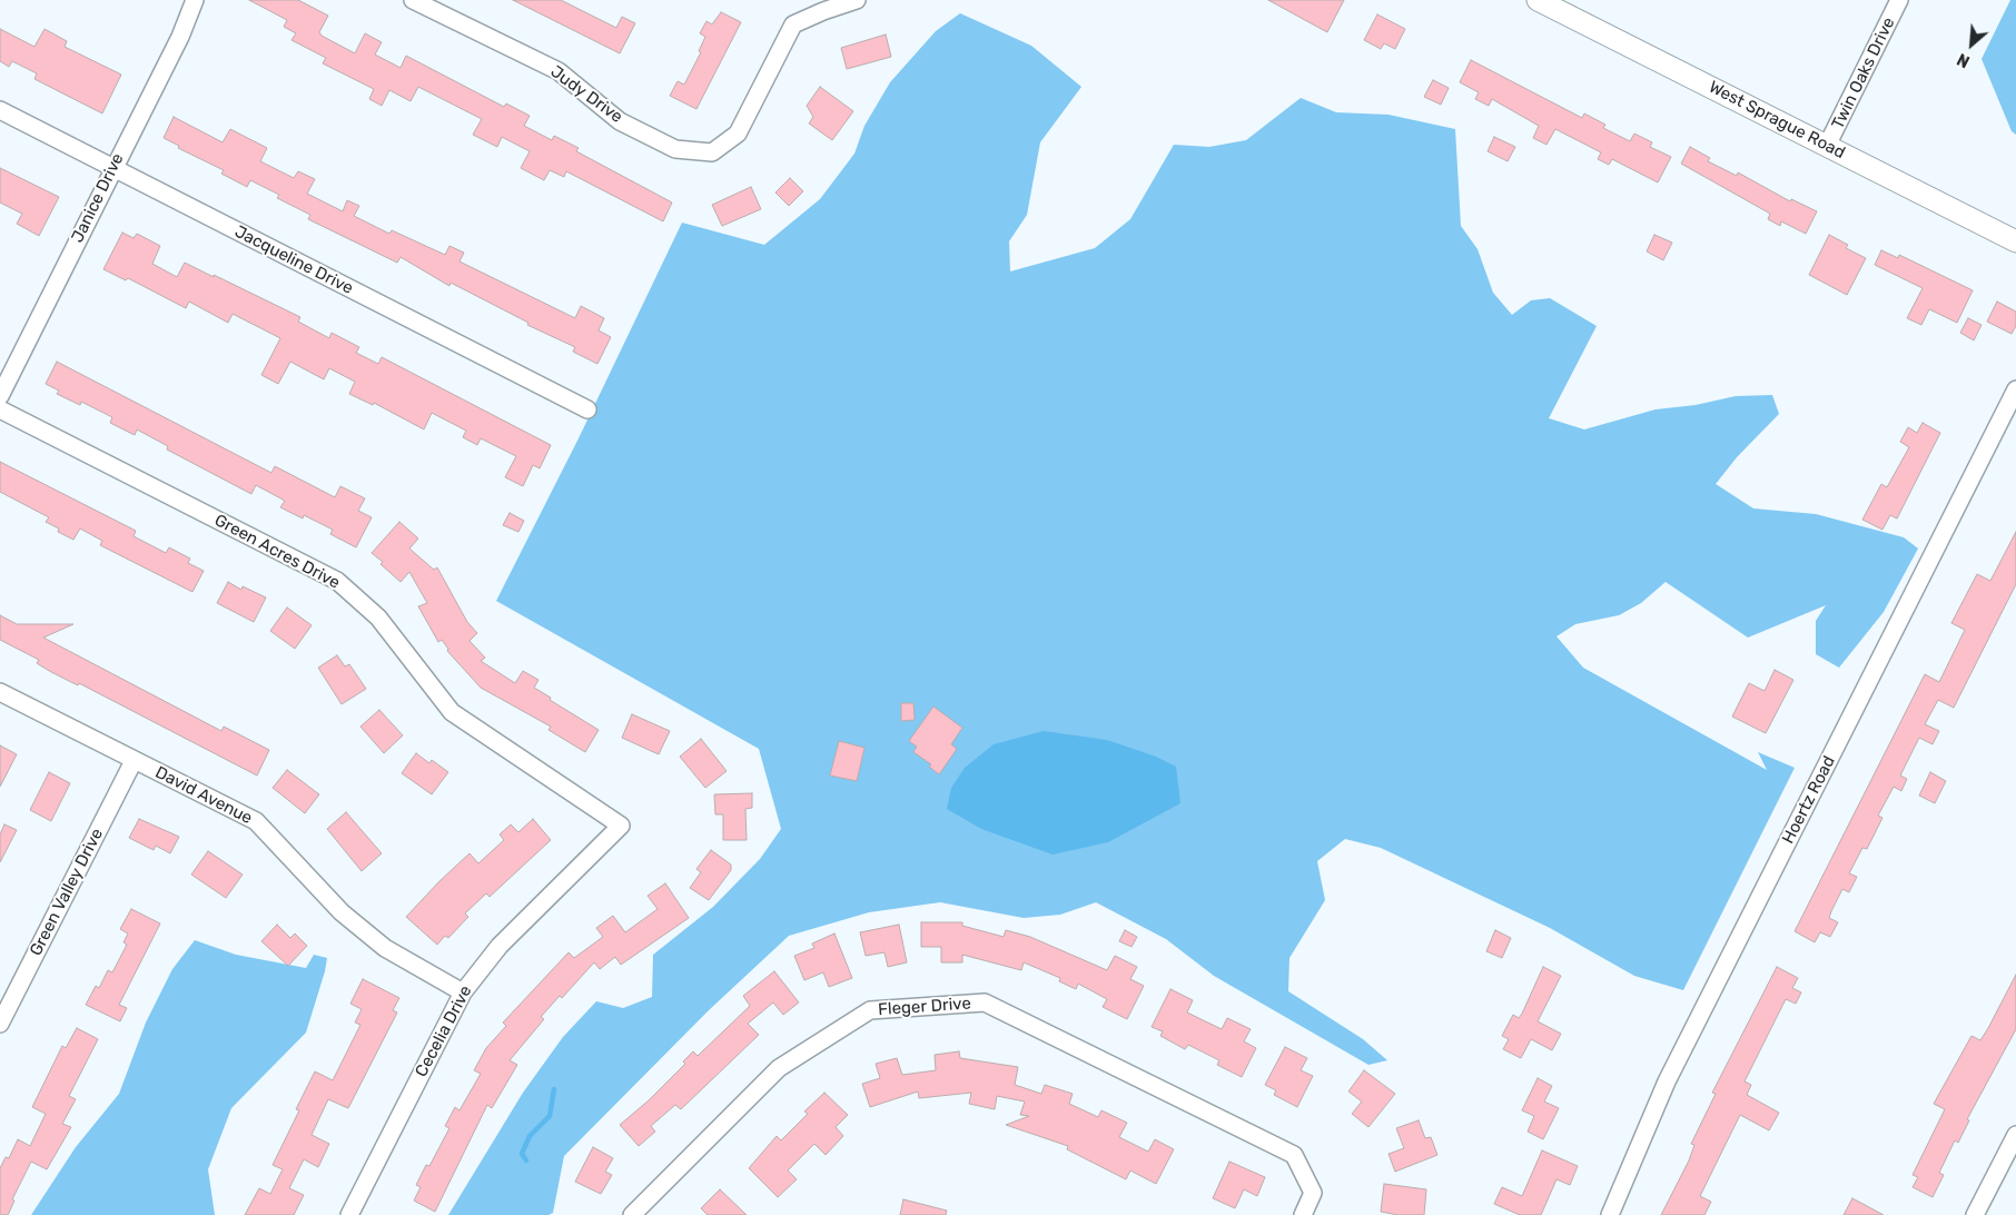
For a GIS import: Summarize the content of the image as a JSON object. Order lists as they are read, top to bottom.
{
  "streets": {
    "street": [
      "Twin Oaks Drive",
      "Judy Drive",
      "West Sprague Road",
      "Janice Drive",
      "Jacqueline Drive",
      "Green Acres Drive",
      "David Avenue",
      "Hoertz Road",
      "Green Valley Drive",
      "Fleger Drive",
      "Cecelia Drive"
    ]
  },
  "crossings": [
    ["Twin Oaks Drive", "West Sprague Road"],
    ["Janice Drive", "Jacqueline Drive"],
    ["Green Acres Drive", "Cecelia Drive"],
    ["David Avenue", "Green Valley Drive"],
    ["David Avenue", "Cecelia Drive"]
  ],
  "north": "bottom left"
}
